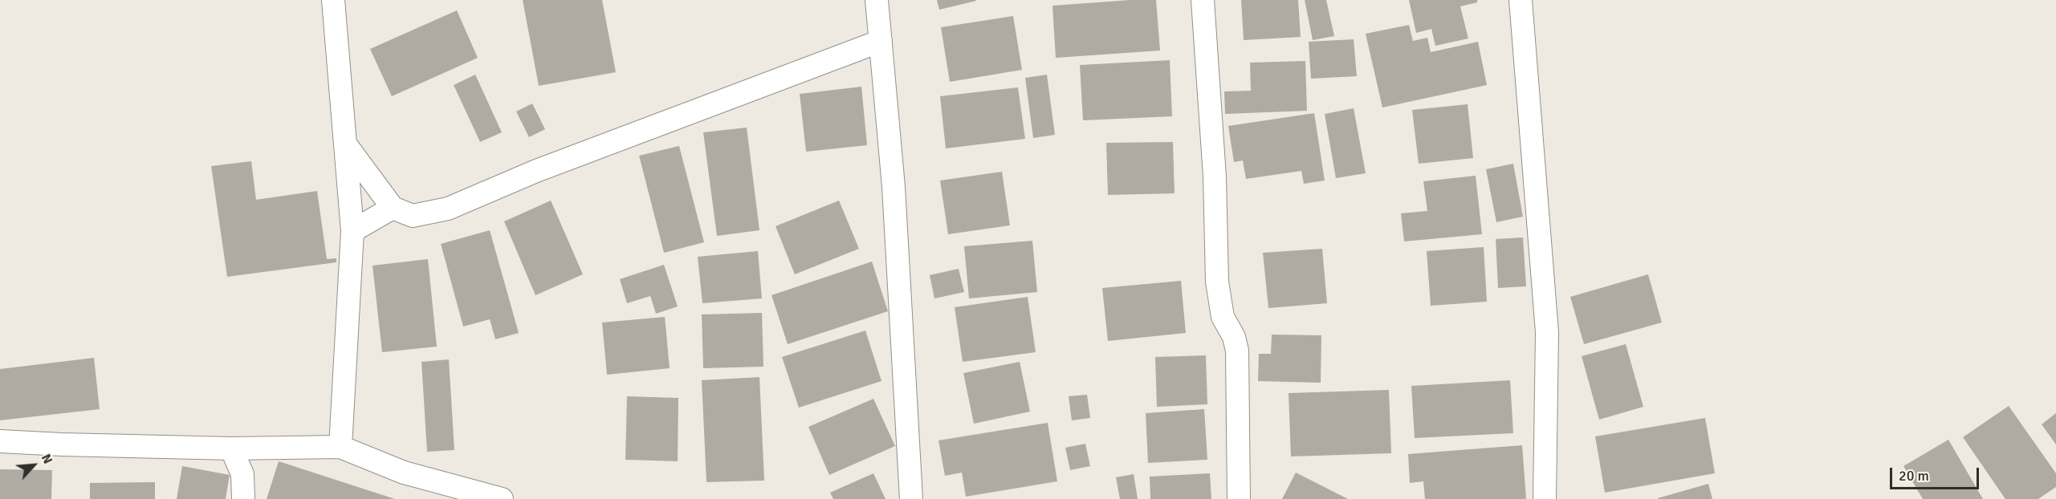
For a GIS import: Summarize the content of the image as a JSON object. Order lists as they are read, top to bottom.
{
  "scale_bar": "20 m",
  "north": "top right"
}
